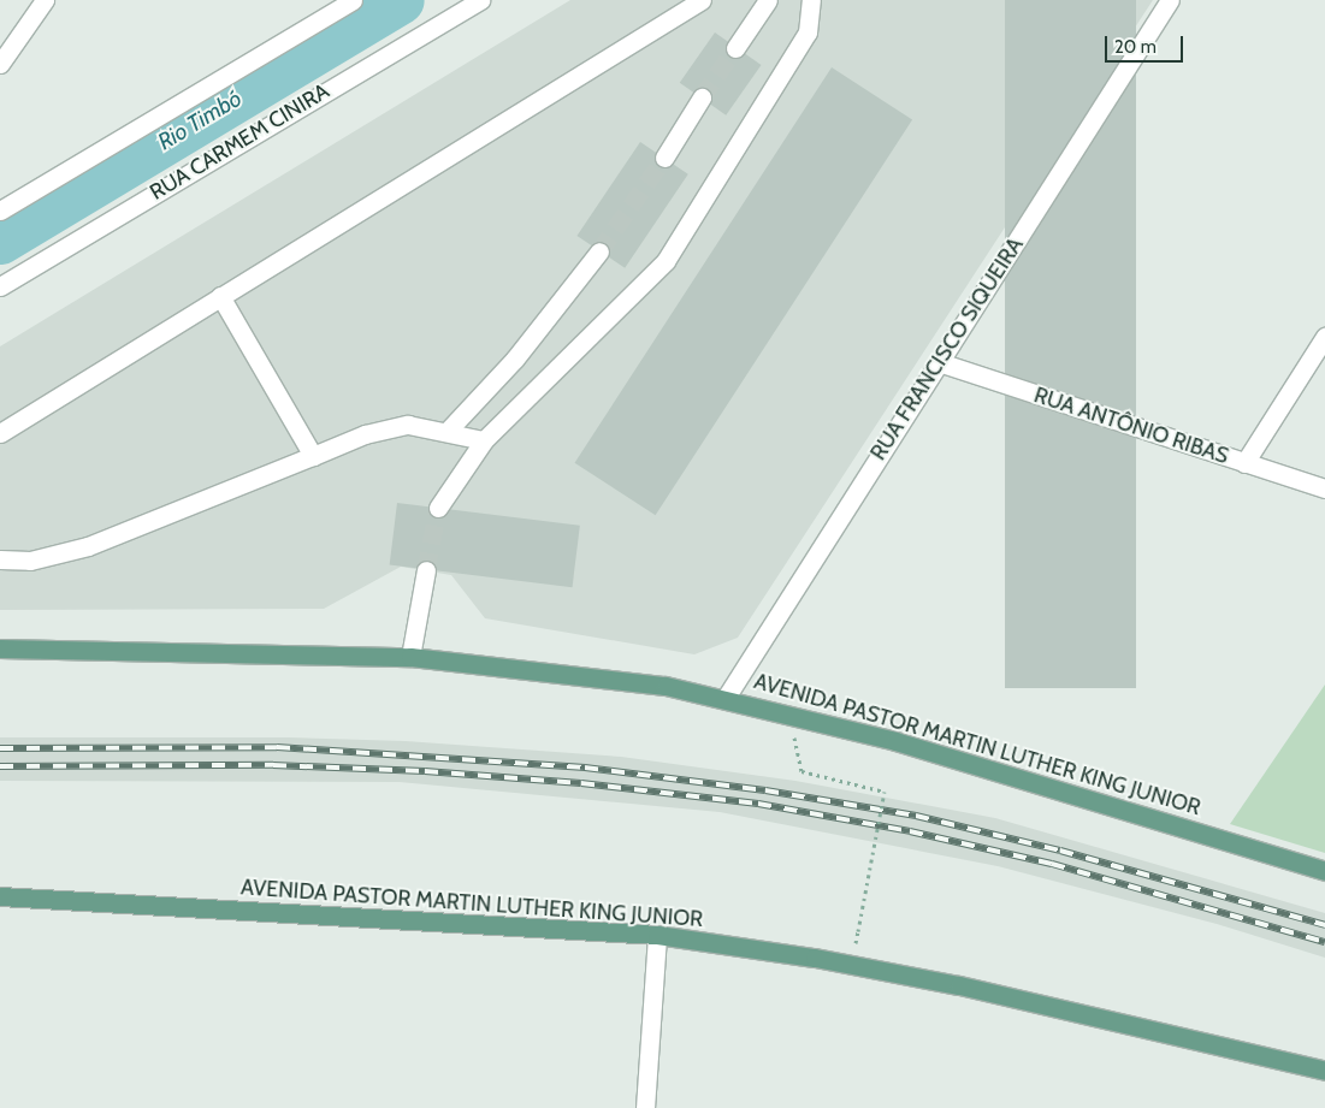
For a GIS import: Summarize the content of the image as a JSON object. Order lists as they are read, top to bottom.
{
  "streets": {
    "main road": ["AVENIDA PASTOR MARTIN LUTHER KING JUNIOR"],
    "street": ["RUA CARMEM CINIRA", "RUA FRANCISCO SIQUEIRA", "RUA ANTÔNIO RIBAS"]
  },
  "crossings": [
    ["RUA FRANCISCO SIQUEIRA", "RUA ANTÔNIO RIBAS"],
    ["RUA FRANCISCO SIQUEIRA", "AVENIDA PASTOR MARTIN LUTHER KING JUNIOR"]
  ],
  "water": ["Rio Timbó"],
  "scale_bar": "20 m"
}
